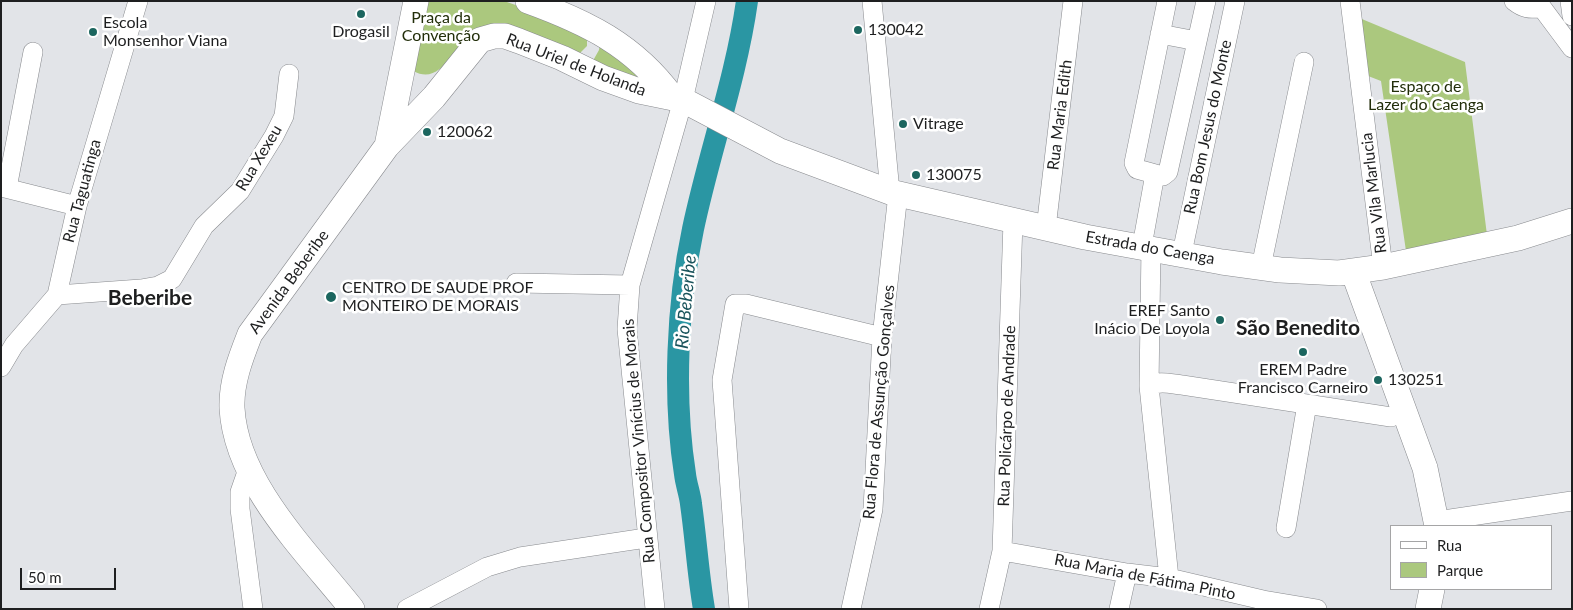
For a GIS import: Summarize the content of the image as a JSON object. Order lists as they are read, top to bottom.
{
  "streets": {
    "main road": ["Rua Uriel de Holanda", "Estrada do Caenga", "Avenida Beberibe"],
    "street": [
      "Rua Maria Edith",
      "Rua Bom Jesus do Monte",
      "Rua Xexeu",
      "Rua Taguatinga",
      "Rua Vila Marlucia",
      "Rua Flora de Assunção Gonçalves",
      "Rua Policárpo de Andrade",
      "Rua Compositor Vinícius de Morais",
      "Rua Maria de Fátima Pinto"
    ]
  },
  "crossings": [
    ["Rua Uriel de Holanda", "Estrada do Caenga"],
    ["Rua Uriel de Holanda", "Avenida Beberibe"],
    ["Rua Uriel de Holanda", "Rua Compositor Vinícius de Morais"],
    ["Rua Maria Edith", "Estrada do Caenga"],
    ["Rua Bom Jesus do Monte", "Estrada do Caenga"],
    ["Rua Xexeu", "Rua Taguatinga"],
    ["Rua Vila Marlucia", "Estrada do Caenga"],
    ["Estrada do Caenga", "Rua Flora de Assunção Gonçalves"],
    ["Estrada do Caenga", "Rua Policárpo de Andrade"],
    ["Estrada do Caenga", "Rua Compositor Vinícius de Morais"],
    ["Rua Policárpo de Andrade", "Rua Maria de Fátima Pinto"]
  ],
  "districts": ["Beberibe", "São Benedito"],
  "water": ["Rio Beberibe"],
  "parks": ["Praça da Convenção", "Espaço de Lazer do Caenga"],
  "places": [
    "Drogasil",
    "130042",
    "Escola Monsenhor Viana",
    "Vitrage",
    "120062",
    "130075",
    "CENTRO DE SAUDE PROF MONTEIRO DE MORAIS",
    "EREF Santo Inácio De Loyola",
    "EREM Padre Francisco Carneiro",
    "130251"
  ],
  "legend": ["Rua", "Parque"],
  "scale_bar": "50 m"
}
